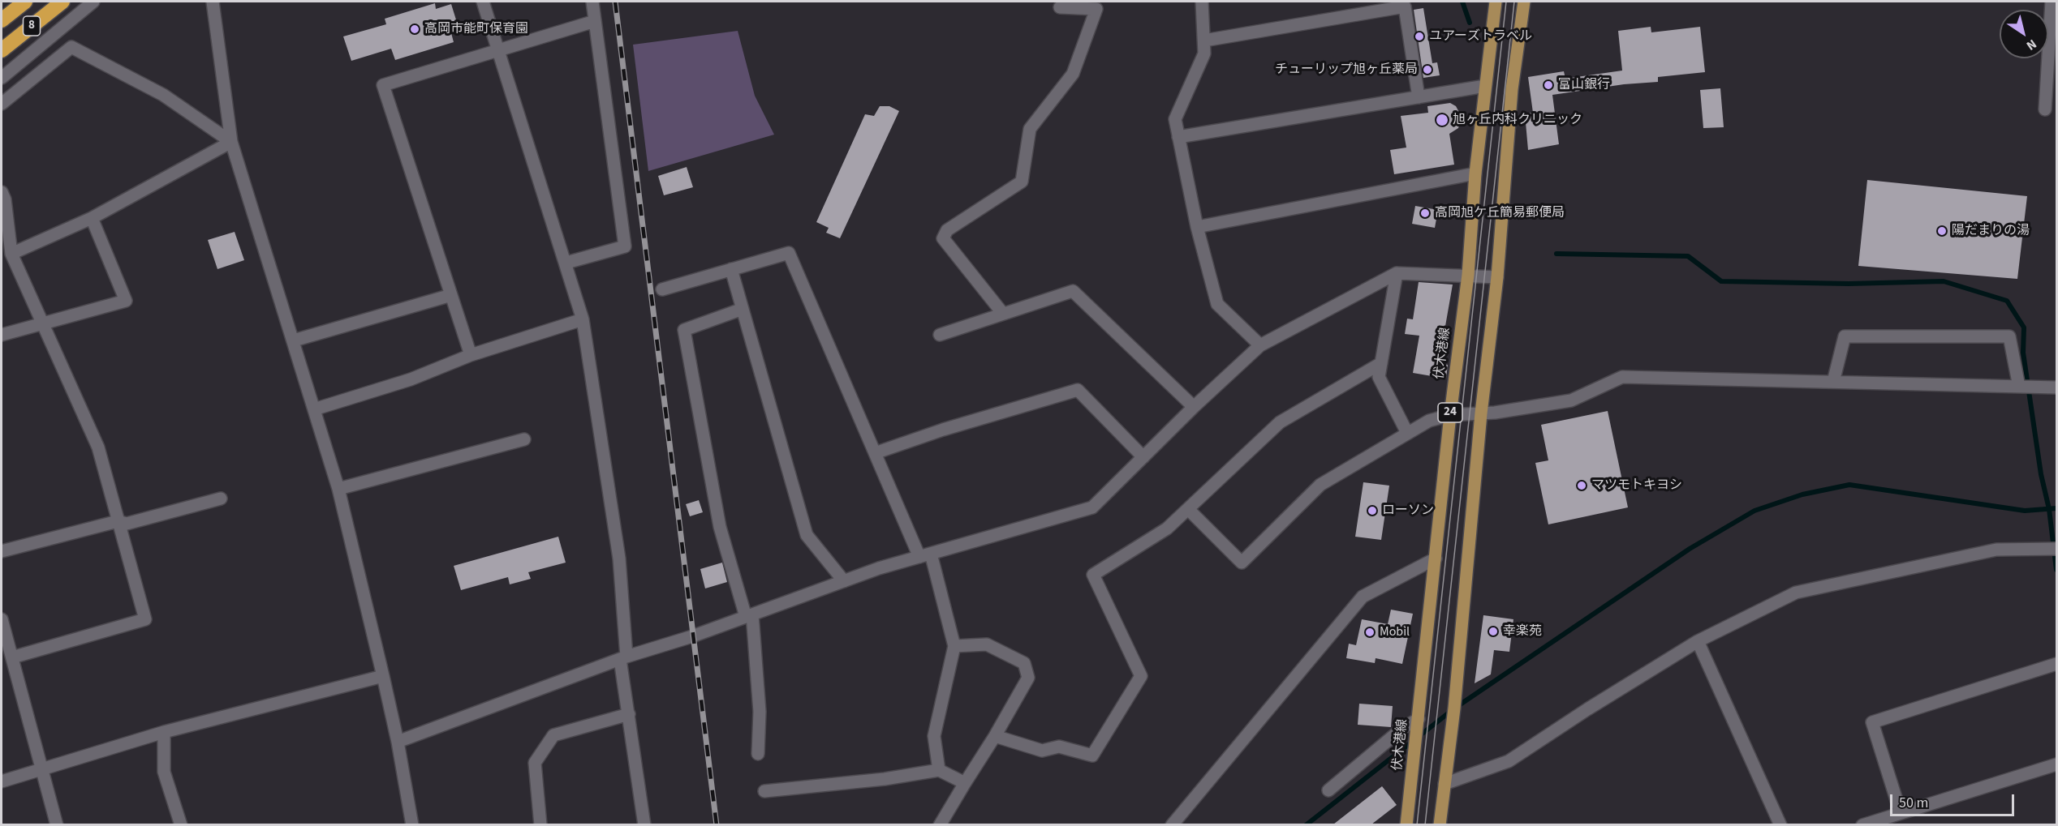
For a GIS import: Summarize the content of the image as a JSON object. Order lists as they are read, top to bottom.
{
  "streets": {
    "highway": ["8"],
    "main road": ["伏木港線", "24"]
  },
  "places": [
    "高岡市能町保育園",
    "ユアーズトラベル",
    "チューリップ旭ヶ丘薬局",
    "富山銀行",
    "旭ヶ丘内科クリニック",
    "高岡旭ケ丘簡易郵便局",
    "陽だまりの湯",
    "マツモトキヨシ",
    "ローソン",
    "幸楽苑",
    "Mobil"
  ],
  "scale_bar": "50 m",
  "north": "bottom right"
}
